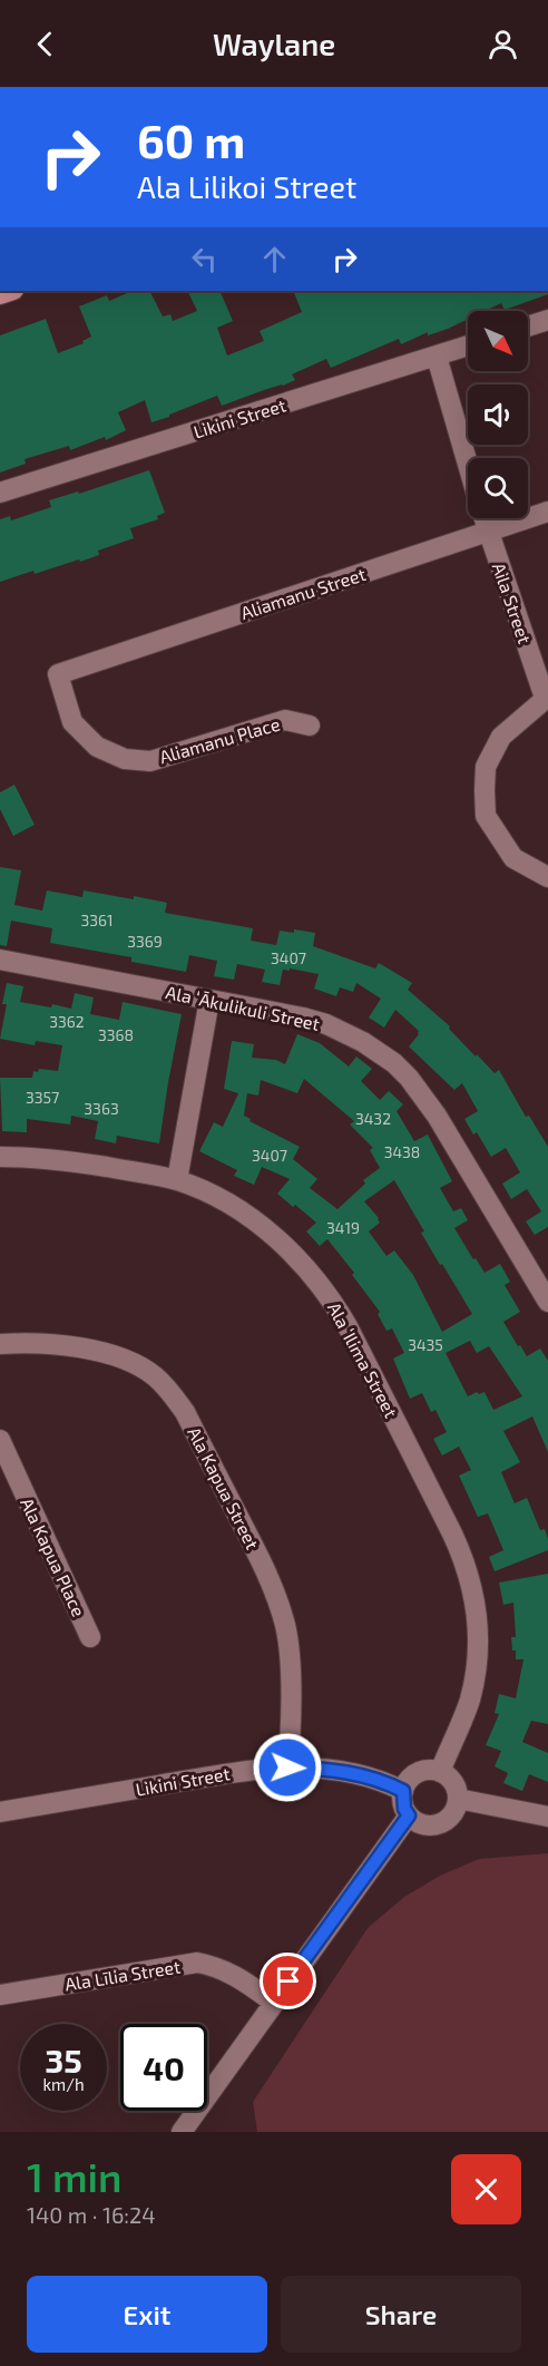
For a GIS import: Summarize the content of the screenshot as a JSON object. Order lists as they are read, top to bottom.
{
  "streets": {
    "street": [
      "Likini Street",
      "Aliamanu Street",
      "Aila Street",
      "Aliamanu Place",
      "Ala ʻĀkulikuli Street",
      "Ala ʻIlima Street",
      "Ala Kapua Street",
      "Ala Kapua Place",
      "Ala Līlia Street"
    ]
  },
  "crossings": [
    ["Likini Street", "Aila Street"],
    ["Likini Street", "Ala ʻIlima Street"],
    ["Likini Street", "Ala Kapua Street"],
    ["Aliamanu Street", "Aila Street"],
    ["Aliamanu Street", "Aliamanu Place"]
  ],
  "house_numbers": [
    "3361",
    "3369",
    "3407",
    "3362",
    "3368",
    "3357",
    "3363",
    "3432",
    "3438",
    "3407",
    "3419",
    "3435"
  ],
  "north": "bottom right",
  "page": {
    "header": "Waylane",
    "turn": ["60 m", "Ala Lilikoi Street"],
    "speed": "35 km/h",
    "limit": "40",
    "heading": ["1 min", "140 m · 16:24"],
    "buttons": ["Exit", "Share"]
  }
}
